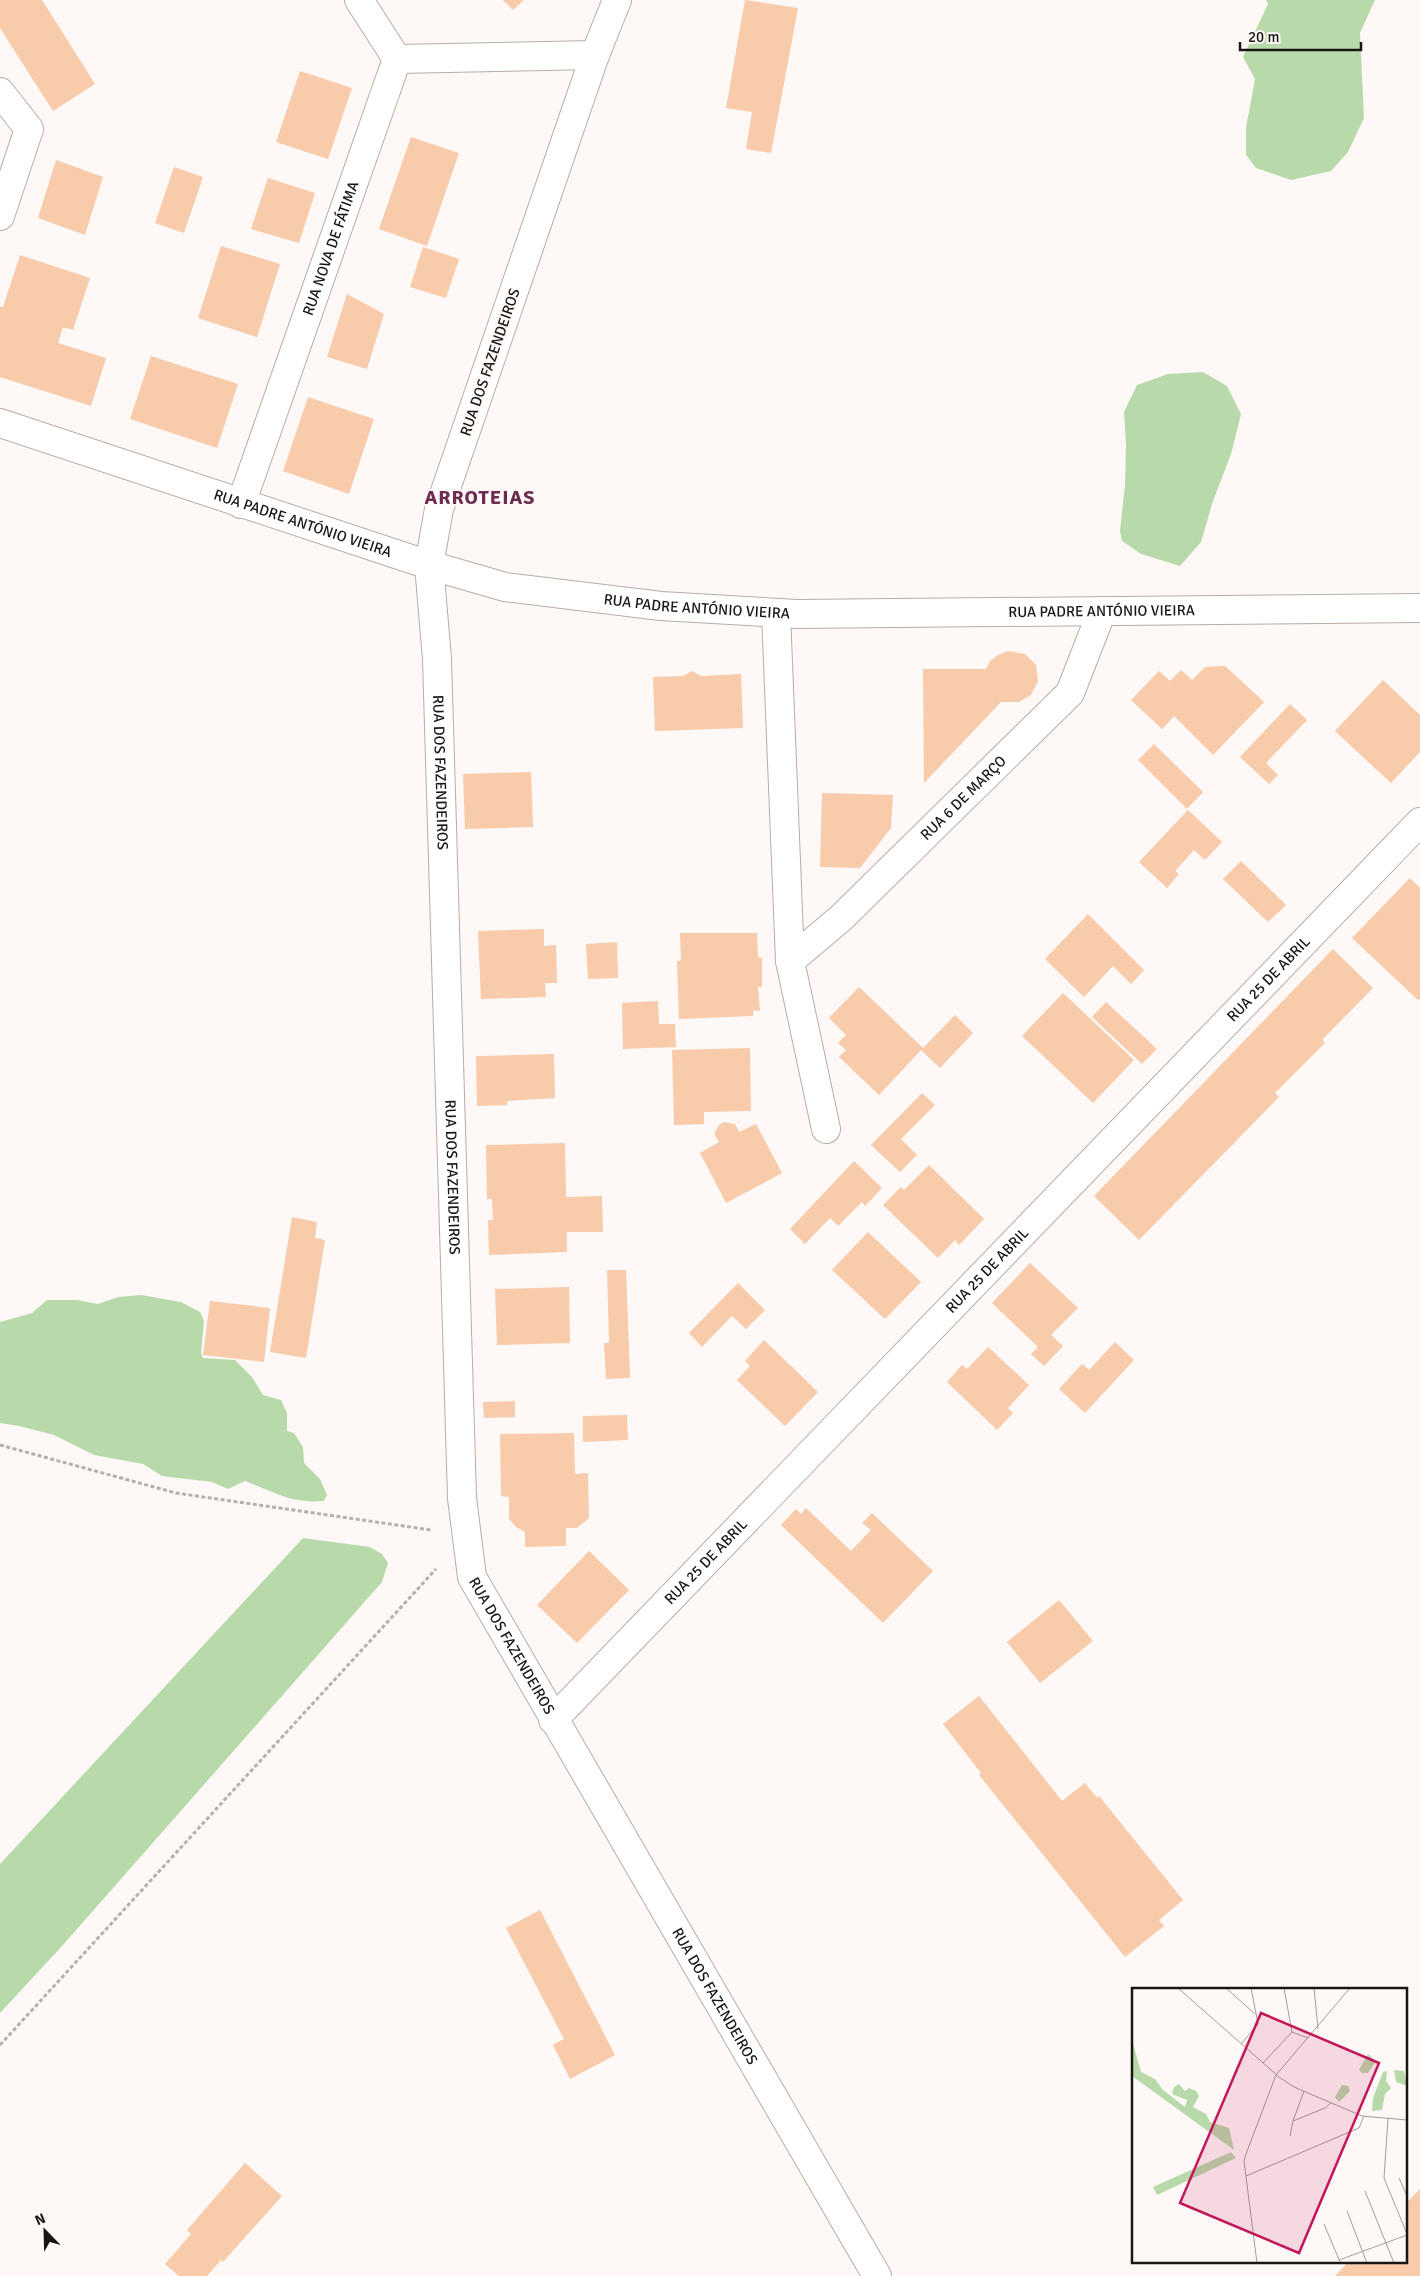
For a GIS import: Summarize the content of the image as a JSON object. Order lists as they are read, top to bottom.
{
  "streets": {
    "street": [
      "RUA NOVA DE FÁTIMA",
      "RUA DOS FAZENDEIROS",
      "RUA PADRE ANTÓNIO VIEIRA",
      "RUA 6 DE MARÇO",
      "RUA 25 DE ABRIL"
    ]
  },
  "crossings": [
    ["RUA NOVA DE FÁTIMA", "RUA PADRE ANTÓNIO VIEIRA"],
    ["RUA DOS FAZENDEIROS", "RUA PADRE ANTÓNIO VIEIRA"],
    ["RUA DOS FAZENDEIROS", "RUA 25 DE ABRIL"],
    ["RUA PADRE ANTÓNIO VIEIRA", "RUA 6 DE MARÇO"]
  ],
  "districts": ["ARROTEIAS"],
  "scale_bar": "20 m",
  "north": "top left"
}
